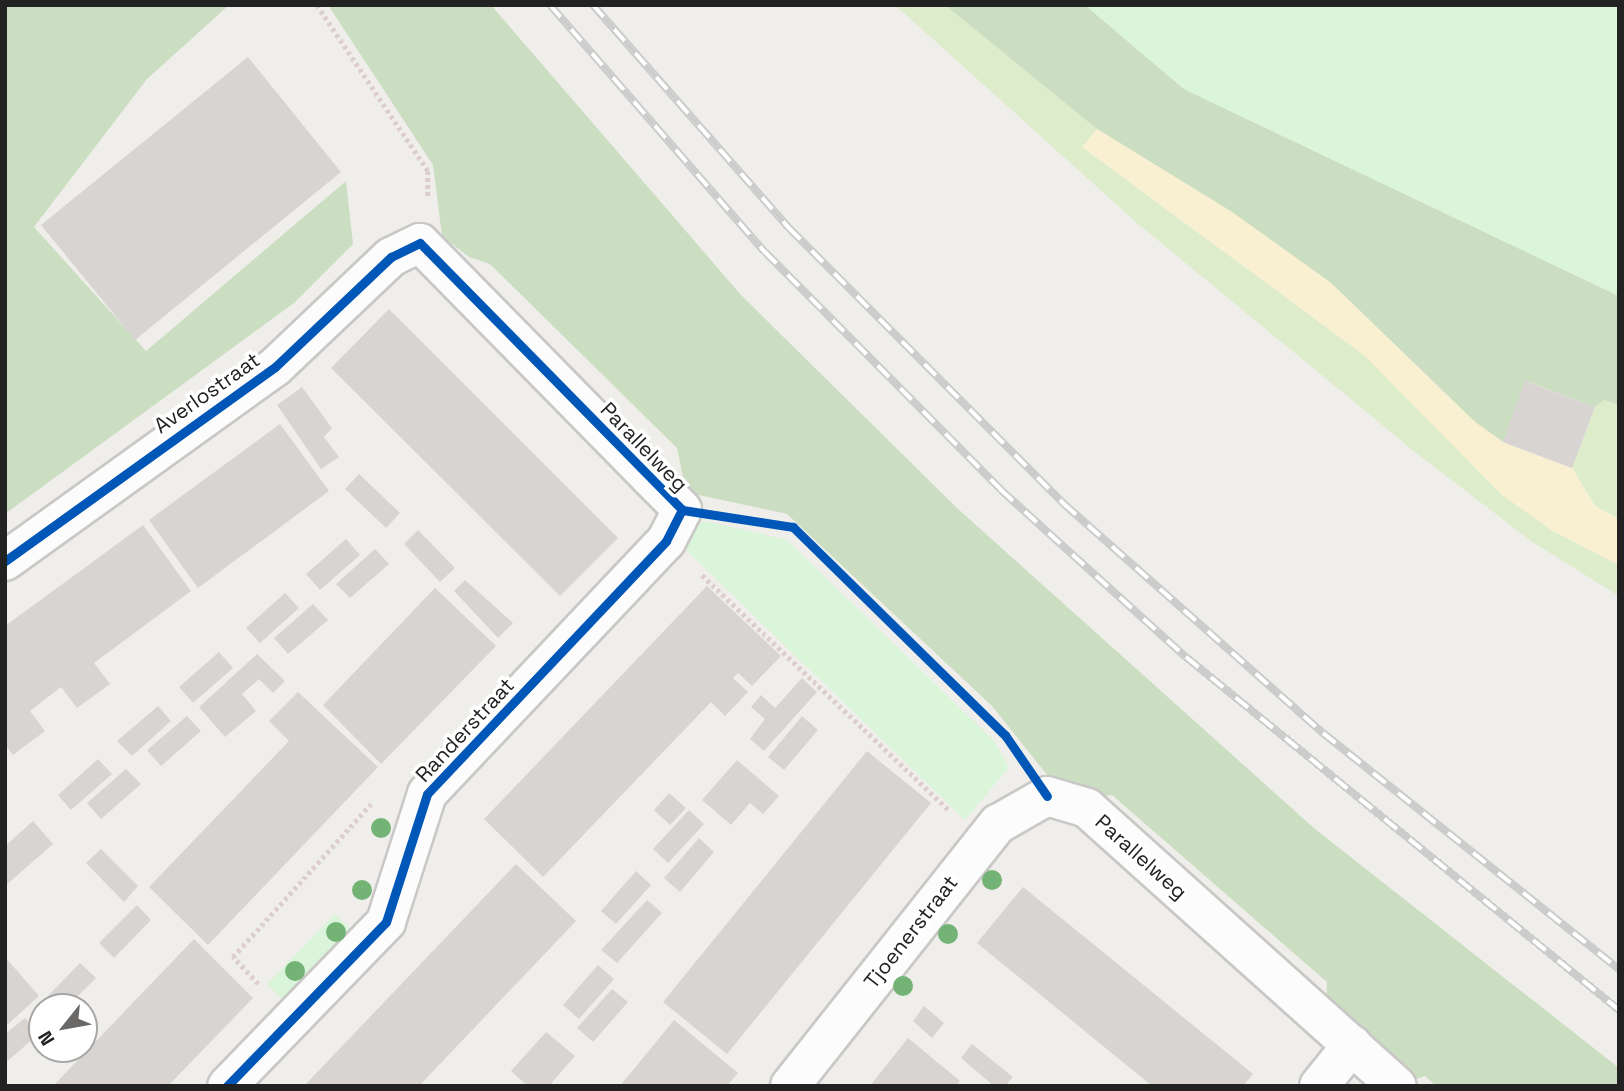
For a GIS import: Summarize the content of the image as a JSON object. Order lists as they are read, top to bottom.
{
  "streets": {
    "street": [
      "Averlostraat",
      "Parallelweg",
      "Randerstraat",
      "Tjoenerstraat"
    ]
  },
  "crossings": [
    ["Averlostraat", "Parallelweg"],
    ["Parallelweg", "Randerstraat"],
    ["Parallelweg", "Tjoenerstraat"]
  ],
  "north": "bottom left"
}
